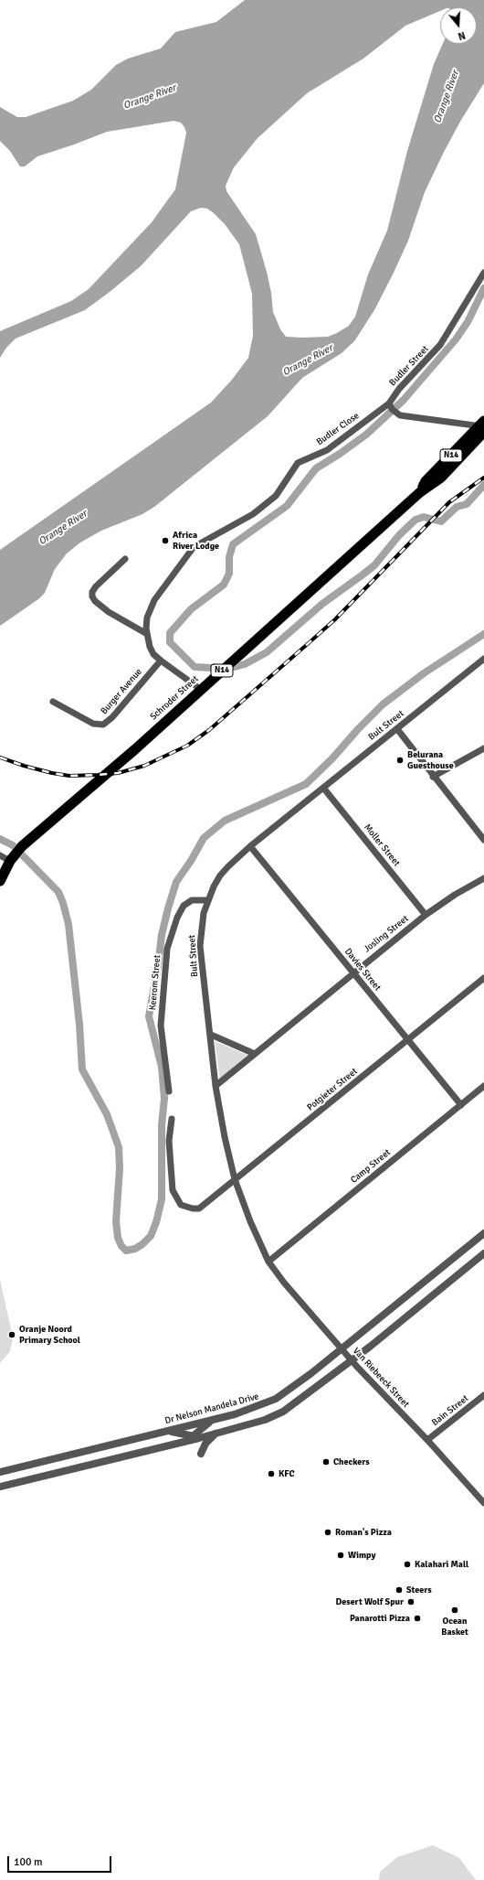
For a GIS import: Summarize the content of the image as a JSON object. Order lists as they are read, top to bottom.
{
  "streets": {
    "highway": ["N14", "Schroder Street"],
    "street": [
      "Budler Street",
      "Budler Close",
      "Burger Avenue",
      "Bult Street",
      "Moller Street",
      "Josling Street",
      "Davies Street",
      "Keerom Street",
      "Potgieter Street",
      "Camp Street",
      "Van Riebeeck Street",
      "Dr Nelson Mandela Drive",
      "Bain Street"
    ]
  },
  "crossings": [
    ["Budler Street", "Budler Close"],
    ["Bult Street", "Moller Street"],
    ["Bult Street", "Josling Street"],
    ["Bult Street", "Davies Street"],
    ["Bult Street", "Keerom Street"],
    ["Bult Street", "Potgieter Street"],
    ["Bult Street", "Camp Street"],
    ["Bult Street", "Van Riebeeck Street"],
    ["Moller Street", "Josling Street"],
    ["Josling Street", "Davies Street"],
    ["Davies Street", "Potgieter Street"],
    ["Davies Street", "Camp Street"],
    ["Camp Street", "Van Riebeeck Street"],
    ["Van Riebeeck Street", "Dr Nelson Mandela Drive"],
    ["Van Riebeeck Street", "Bain Street"]
  ],
  "water": ["Orange River"],
  "places": [
    "Africa River Lodge",
    "Belurana Guesthouse",
    "Oranje Noord Primary School",
    "Checkers",
    "KFC",
    "Roman's Pizza",
    "Wimpy",
    "Kalahari Mall",
    "Steers",
    "Desert Wolf Spur",
    "Ocean Basket",
    "Panarotti Pizza"
  ],
  "scale_bar": "100 m",
  "north": "bottom"
}
